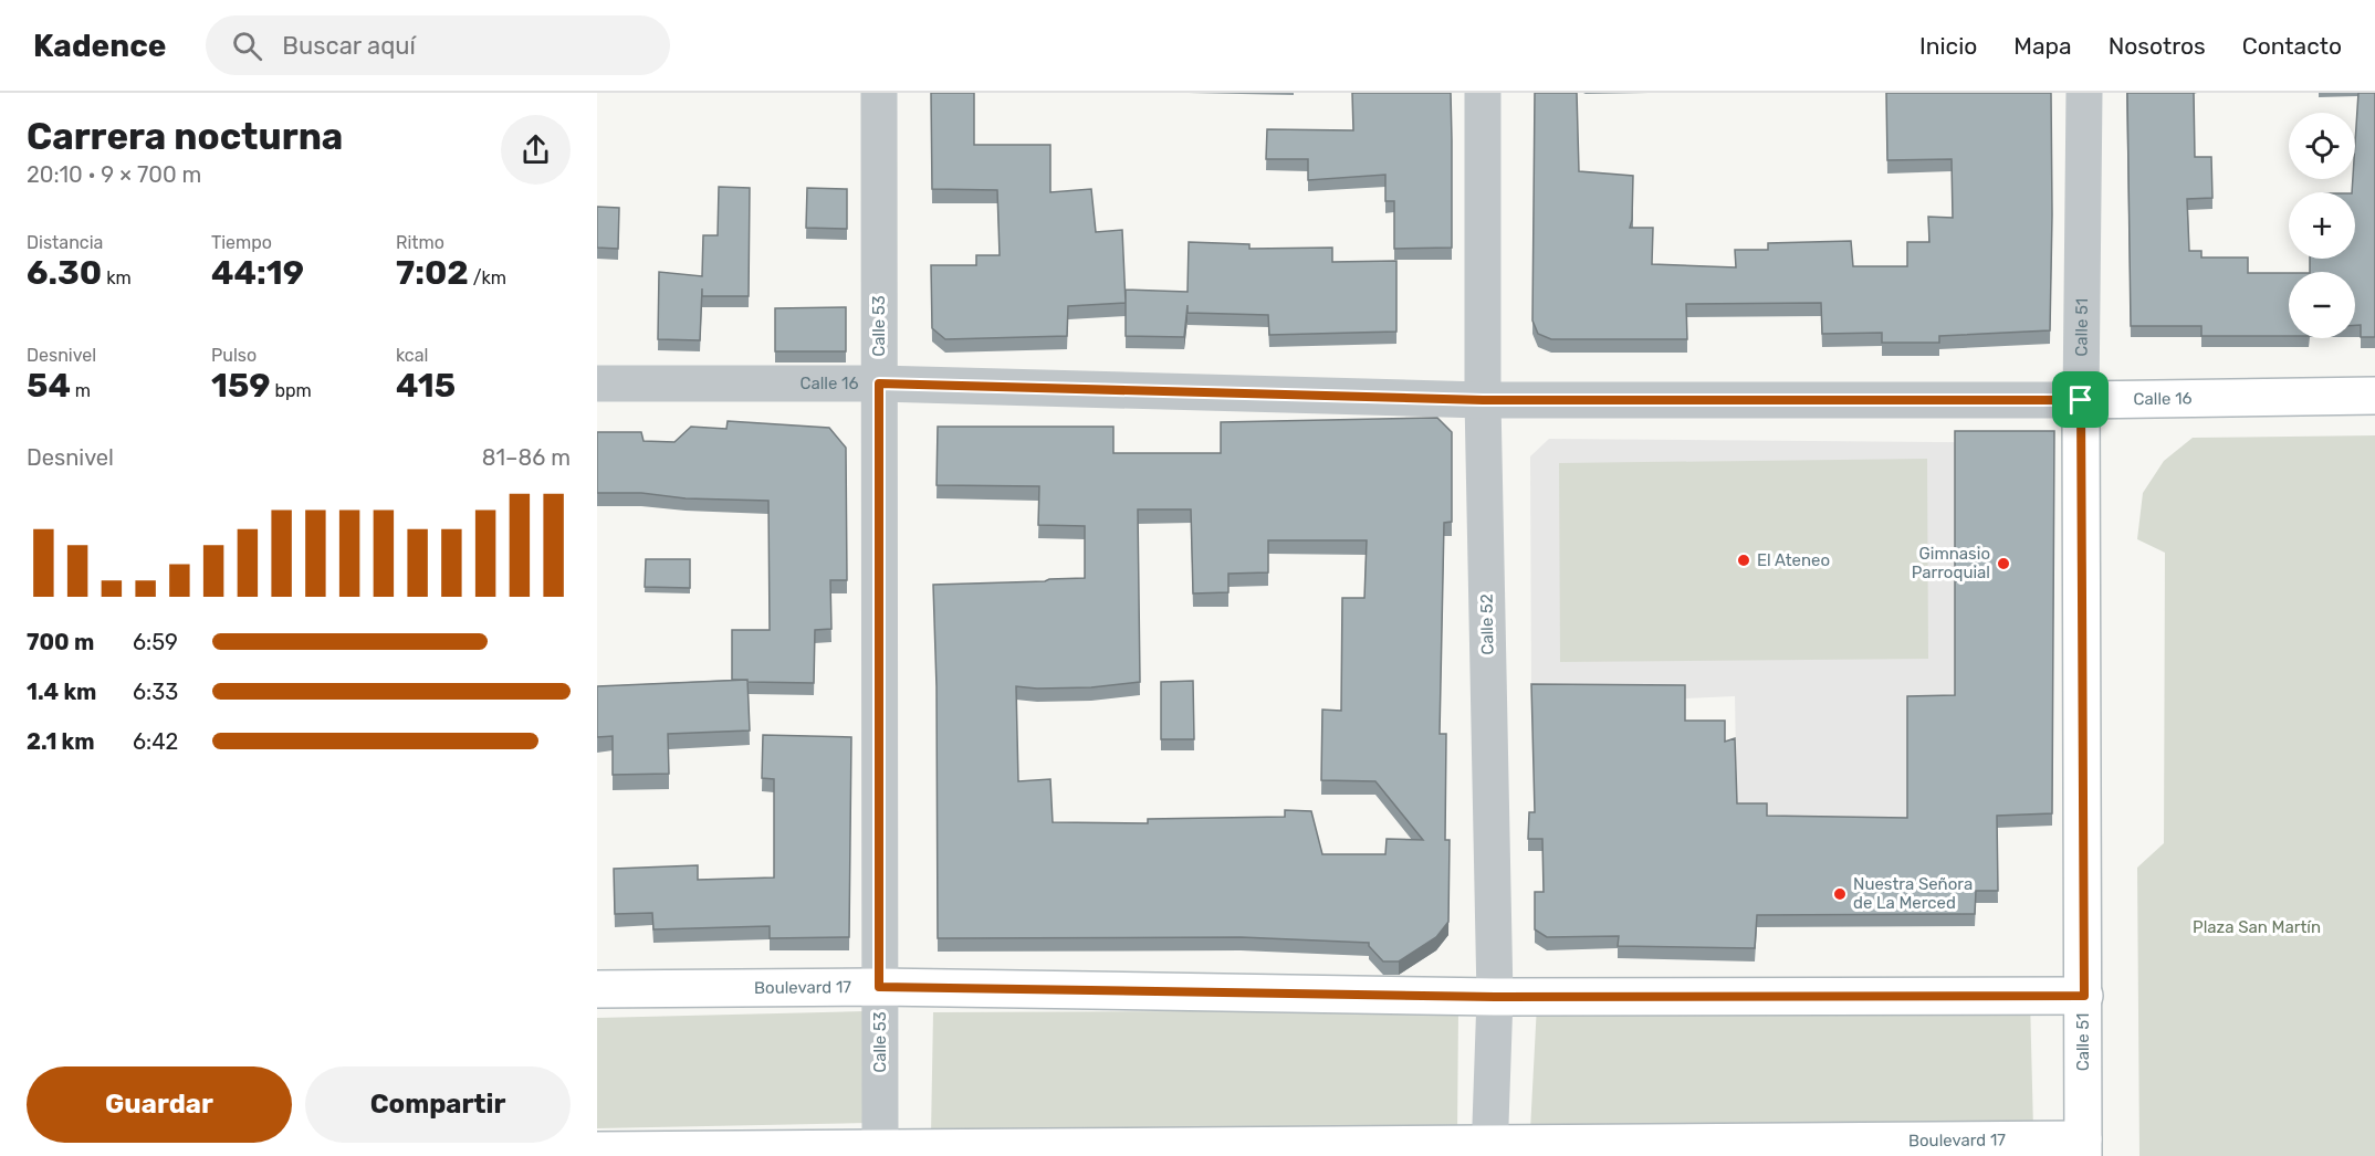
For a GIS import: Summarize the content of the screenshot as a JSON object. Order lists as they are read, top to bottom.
{
  "streets": {
    "main road": ["Calle 51", "Calle 16", "Boulevard 17"],
    "street": ["Calle 53", "Calle 52"]
  },
  "crossings": [
    ["Calle 53", "Calle 16"],
    ["Calle 53", "Boulevard 17"],
    ["Calle 51", "Calle 16"],
    ["Calle 51", "Boulevard 17"],
    ["Calle 16", "Calle 52"],
    ["Calle 52", "Boulevard 17"]
  ],
  "parks": ["Plaza San Martín"],
  "places": ["El Ateneo", "Gimnasio Parroquial", "Nuestra Señora de La Merced"],
  "page": {
    "header": "Kadence",
    "search": "Buscar aquí",
    "nav": [
      "Inicio",
      "Mapa",
      "Nosotros",
      "Contacto"
    ],
    "heading": ["Carrera nocturna", "20:10 · 9 × 700 m"],
    "map_buttons": ["+", "−"],
    "stats": [
      ["Distancia", "6.30 km"],
      ["Tiempo", "44:19"],
      ["Ritmo", "7:02 /km"],
      ["Desnivel", "54 m"],
      ["Pulso", "159 bpm"],
      ["kcal", "415"]
    ],
    "chart": ["Desnivel", "81–86 m"],
    "list": [
      {
        "name": "700 m",
        "note": "6:59"
      },
      {
        "name": "1.4 km",
        "note": "6:33"
      },
      {
        "name": "2.1 km",
        "note": "6:42"
      }
    ],
    "buttons": ["Guardar", "Compartir"]
  }
}
